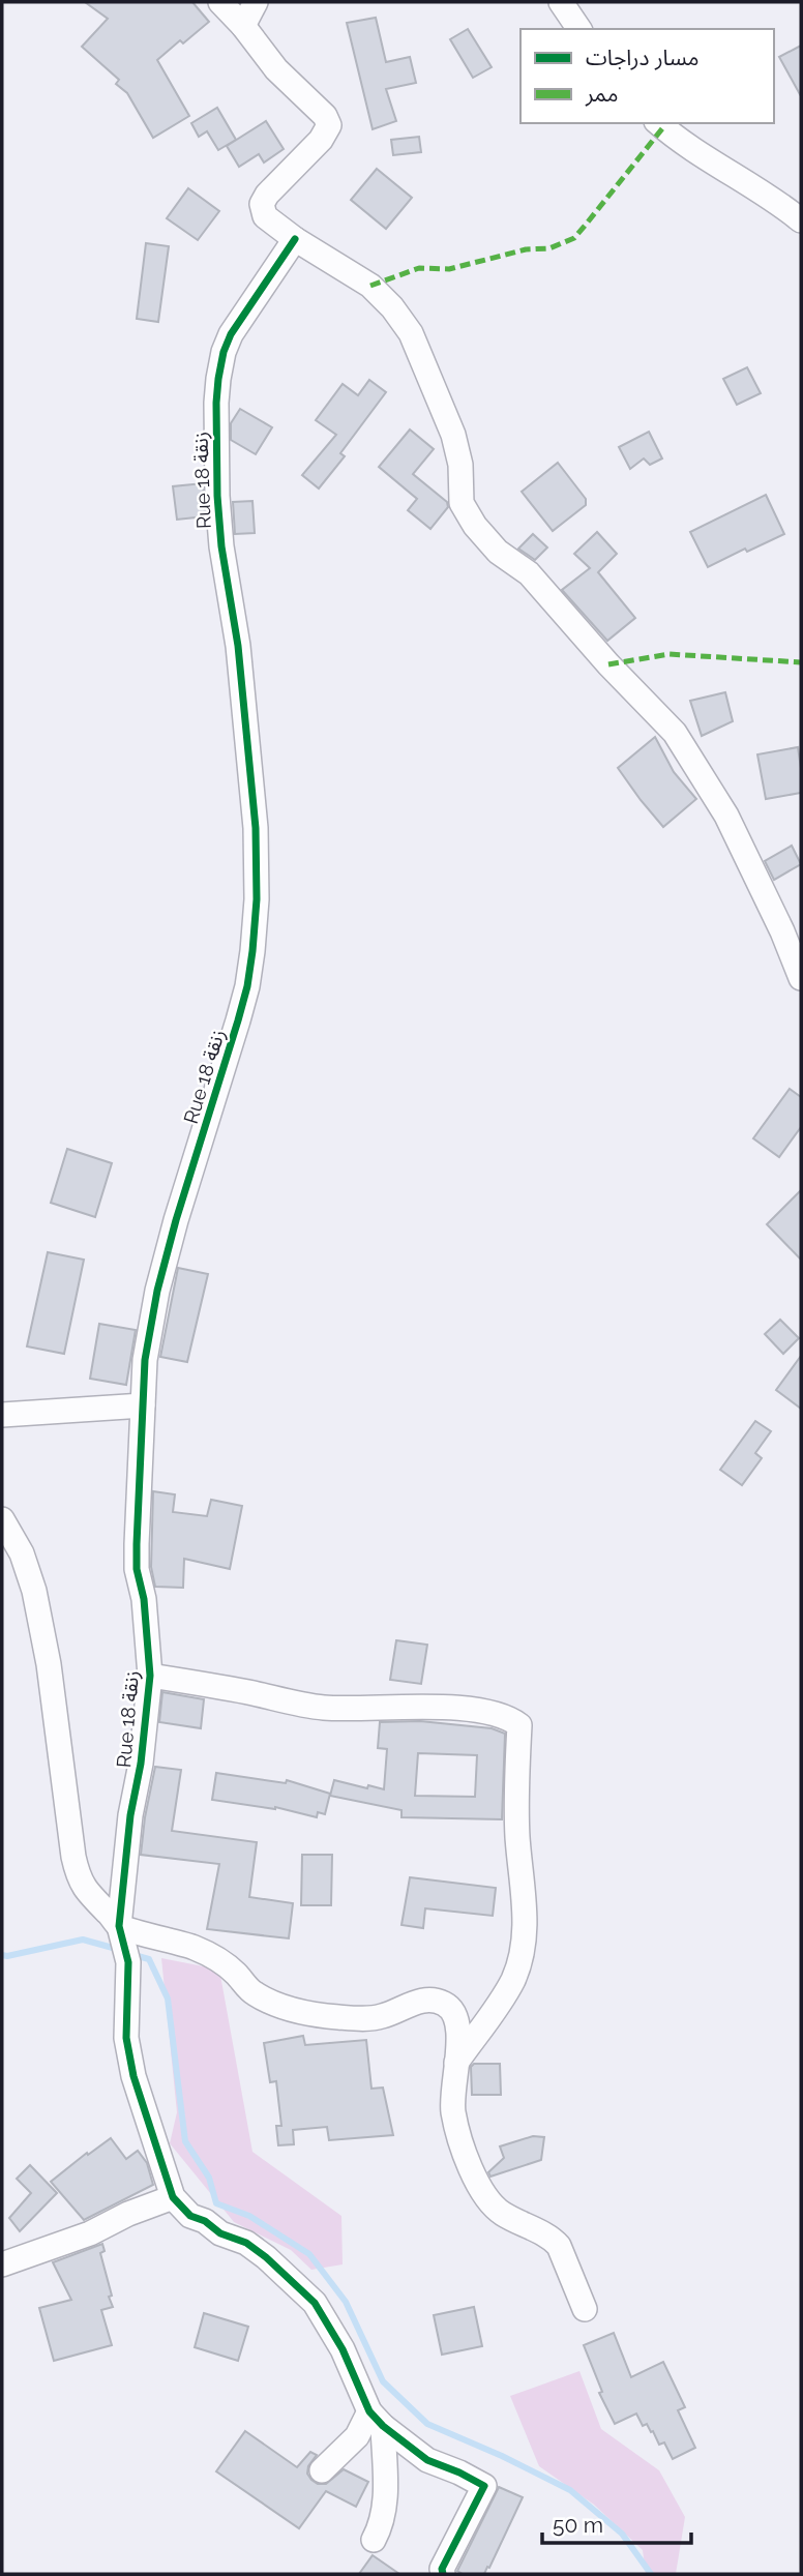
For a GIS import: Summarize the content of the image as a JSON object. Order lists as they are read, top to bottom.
{
  "streets": {
    "street": ["Rue 18 زنقة"]
  },
  "legend": ["مسار دراجات", "ممر"],
  "scale_bar": "50 m"
}
